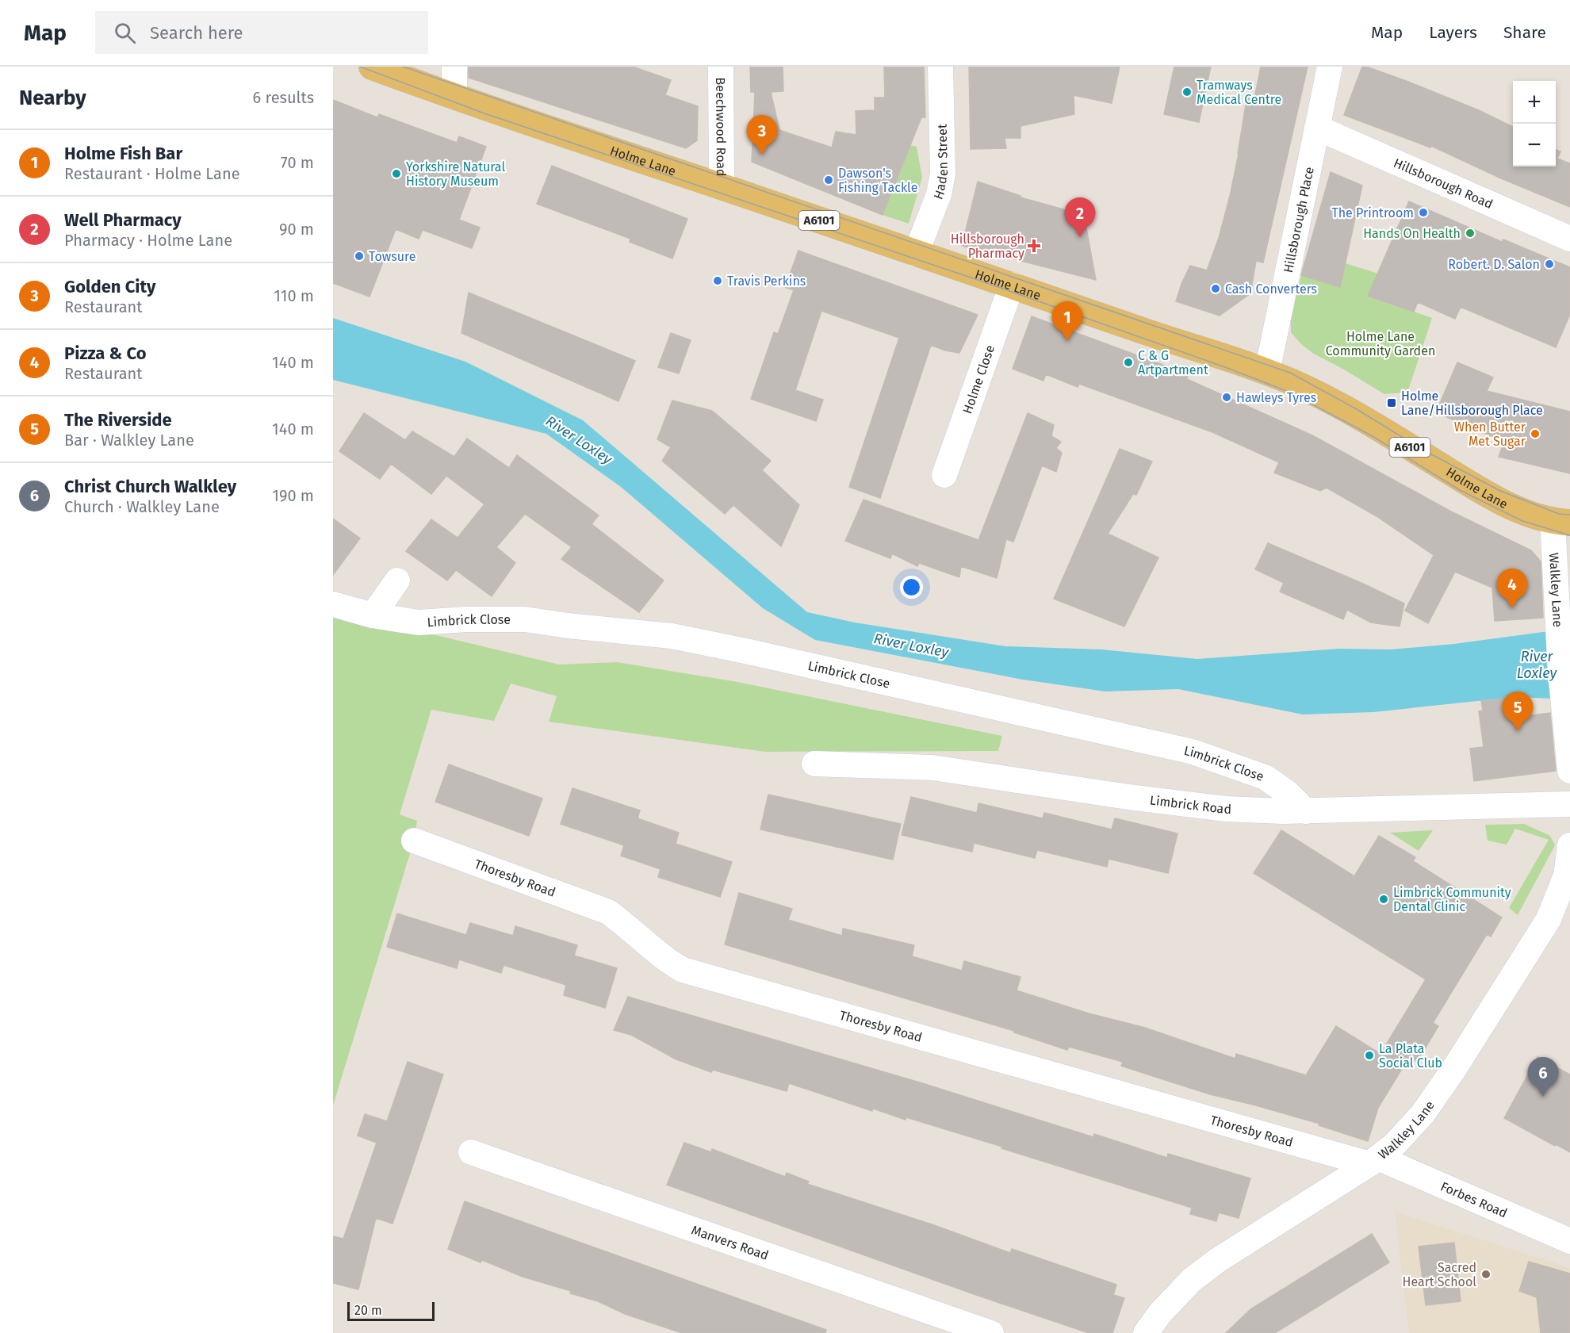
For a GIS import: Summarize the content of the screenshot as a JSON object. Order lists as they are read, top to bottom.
{
  "streets": {
    "main road": ["Holme Lane", "A6101"],
    "street": [
      "Beechwood Road",
      "Haden Street",
      "Hillsborough Road",
      "Hillsborough Place",
      "Holme Close",
      "Walkley Lane",
      "Limbrick Close",
      "Limbrick Road",
      "Thoresby Road",
      "Forbes Road",
      "Manvers Road"
    ]
  },
  "crossings": [
    ["Beechwood Road", "Holme Lane"],
    ["Holme Lane", "Haden Street"],
    ["Holme Lane", "Hillsborough Place"],
    ["Holme Lane", "Holme Close"],
    ["Holme Lane", "Walkley Lane"],
    ["Hillsborough Road", "Hillsborough Place"],
    ["Walkley Lane", "Thoresby Road"],
    ["Walkley Lane", "Forbes Road"],
    ["Limbrick Close", "Limbrick Road"],
    ["Thoresby Road", "Forbes Road"]
  ],
  "water": ["River Loxley"],
  "parks": ["Holme Lane Community Garden"],
  "places": {
    "other": [
      "Tramways Medical Centre",
      "Yorkshire Natural History Museum",
      "Dawson's Fishing Tackle",
      "The Printroom",
      "Hands On Health",
      "Towsure",
      "Robert. D. Salon",
      "Travis Perkins",
      "Cash Converters",
      "C & G Artpartment",
      "Hawleys Tyres",
      "When Butter Met Sugar",
      "Limbrick Community Dental Clinic",
      "La Plata Social Club",
      "Sacred Heart School"
    ],
    "health": ["Hillsborough Pharmacy"],
    "transit": ["Holme Lane/Hillsborough Place"]
  },
  "scale_bar": "20 m",
  "page": {
    "header": "Map",
    "search": "Search here",
    "nav": ["Map", "Layers", "Share"],
    "heading": ["Nearby", "6 results"],
    "map_buttons": ["+", "−"],
    "pins": [
      "3",
      "2",
      "1",
      "4",
      "5",
      "6"
    ],
    "list": [
      {
        "mark": "1",
        "name": "Holme Fish Bar",
        "note": "Restaurant · Holme Lane",
        "value": "70 m"
      },
      {
        "mark": "2",
        "name": "Well Pharmacy",
        "note": "Pharmacy · Holme Lane",
        "value": "90 m"
      },
      {
        "mark": "3",
        "name": "Golden City",
        "note": "Restaurant",
        "value": "110 m"
      },
      {
        "mark": "4",
        "name": "Pizza & Co",
        "note": "Restaurant",
        "value": "140 m"
      },
      {
        "mark": "5",
        "name": "The Riverside",
        "note": "Bar · Walkley Lane",
        "value": "140 m"
      },
      {
        "mark": "6",
        "name": "Christ Church Walkley",
        "note": "Church · Walkley Lane",
        "value": "190 m"
      }
    ],
    "scale": "20 m"
  }
}
